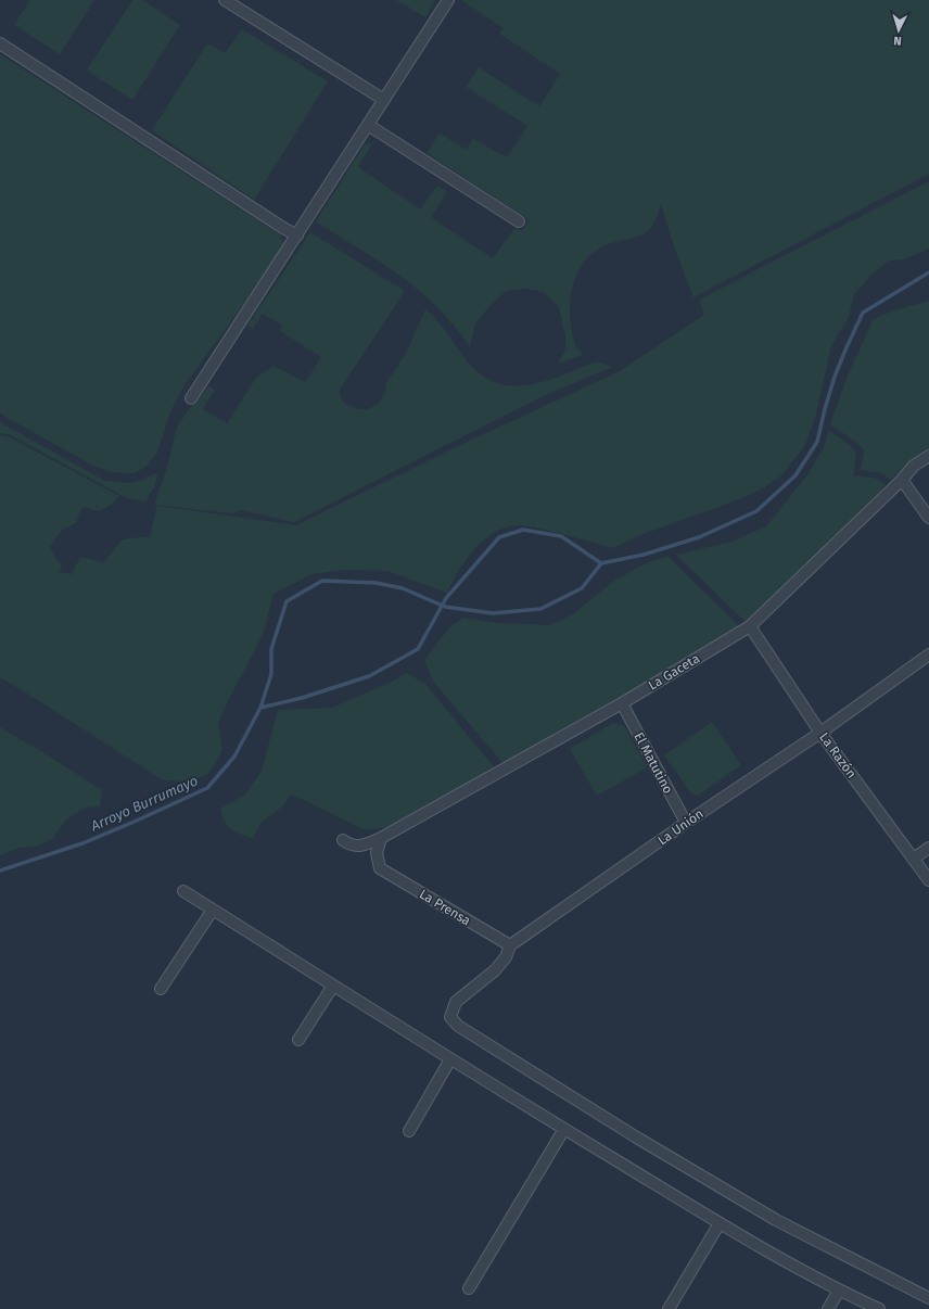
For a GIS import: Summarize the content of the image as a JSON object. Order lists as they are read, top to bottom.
{
  "streets": {
    "street": [
      "La Gaceta",
      "La Razón",
      "El Matutino",
      "La Unión",
      "La Prensa"
    ]
  },
  "crossings": [
    ["La Gaceta", "La Razón"],
    ["La Gaceta", "El Matutino"],
    ["La Gaceta", "La Prensa"],
    ["La Razón", "La Unión"],
    ["El Matutino", "La Unión"],
    ["La Unión", "La Prensa"]
  ],
  "water": ["Arroyo Burrumayo"],
  "north": "bottom"
}
